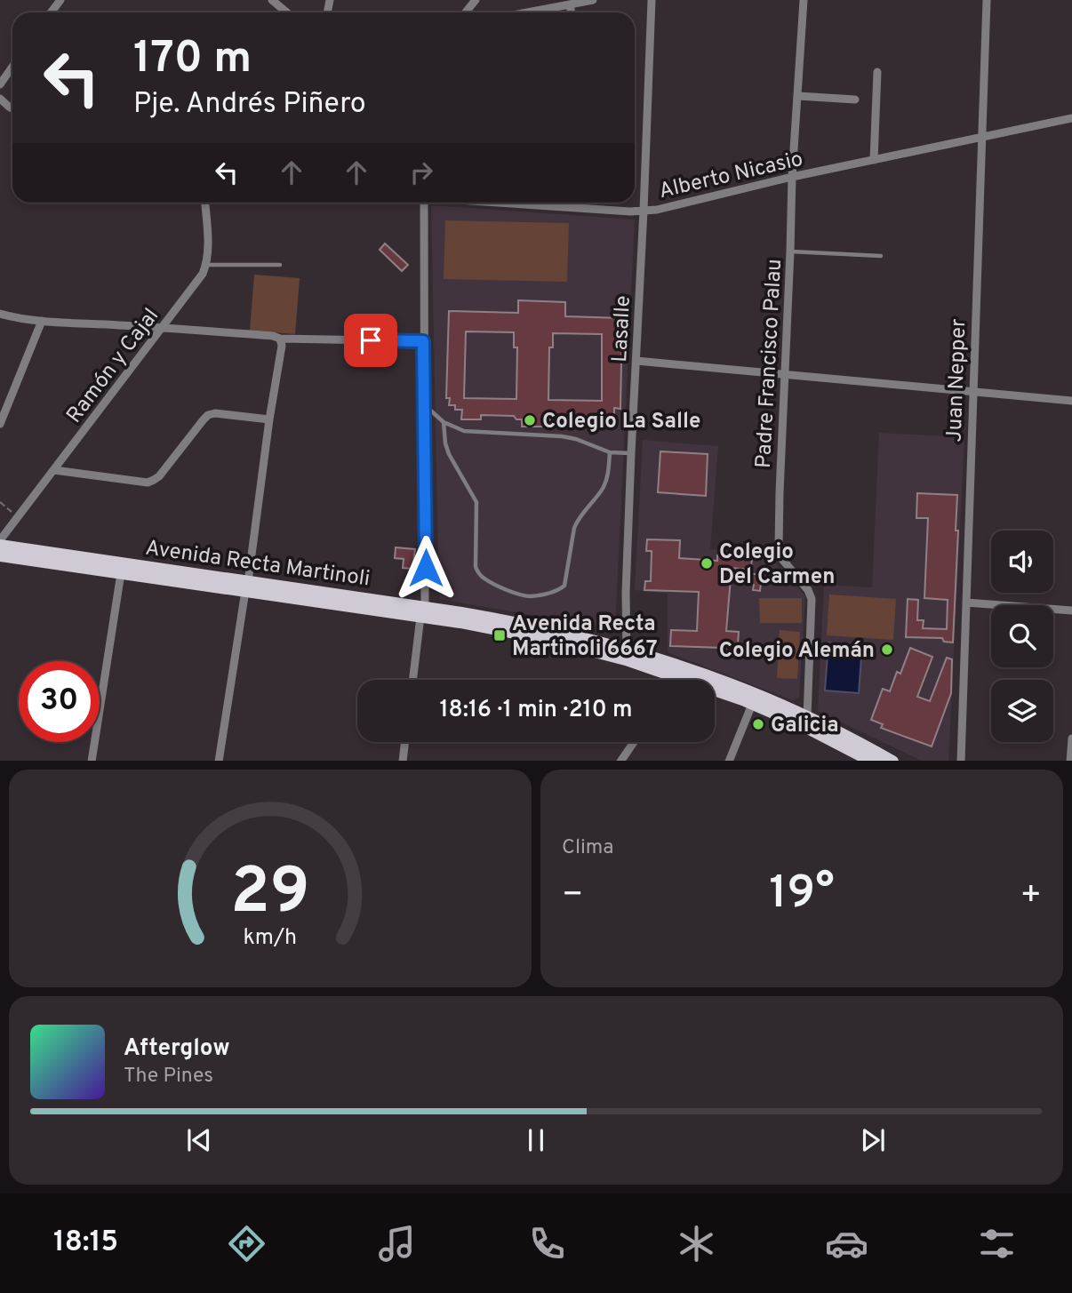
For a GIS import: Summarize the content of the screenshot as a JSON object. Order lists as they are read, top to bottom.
{
  "streets": {
    "main road": ["Avenida Recta Martinoli"],
    "street": [
      "Alberto Nicasio",
      "Lasalle",
      "Padre Francisco Palau",
      "Ramón y Cajal",
      "Juan Nepper"
    ]
  },
  "crossings": [
    ["Alberto Nicasio", "Lasalle"],
    ["Alberto Nicasio", "Padre Francisco Palau"],
    ["Alberto Nicasio", "Juan Nepper"],
    ["Lasalle", "Avenida Recta Martinoli"],
    ["Padre Francisco Palau", "Avenida Recta Martinoli"]
  ],
  "places": {
    "other": [
      "Colegio La Salle",
      "Colegio Del Carmen",
      "Colegio Alemán",
      "Galicia"
    ],
    "transit": ["Avenida Recta Martinoli 6667"]
  },
  "page": {
    "turn": ["170 m", "Pje. Andrés Piñero"],
    "limit": "30",
    "trip": "18:16 · 1 min · 210 m",
    "tile": "Clima",
    "heat": ["−", "19°", "+"],
    "song": ["Afterglow", "The Pines"],
    "tabs": "18:15",
    "gauge": ["29", "km/h"]
  }
}
